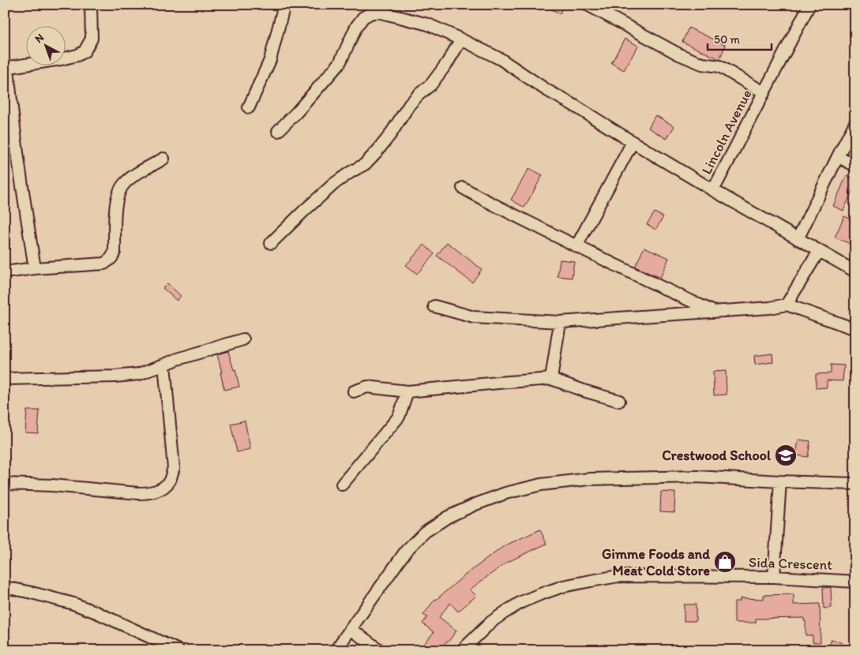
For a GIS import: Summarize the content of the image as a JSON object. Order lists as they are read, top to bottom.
{
  "streets": {
    "street": ["Lincoln Avenue", "Sida Crescent"]
  },
  "places": {
    "school or university": ["Crestwood School"],
    "shop": ["Gimme Foods and Meat Cold Store"]
  },
  "scale_bar": "50 m",
  "north": "top left"
}
